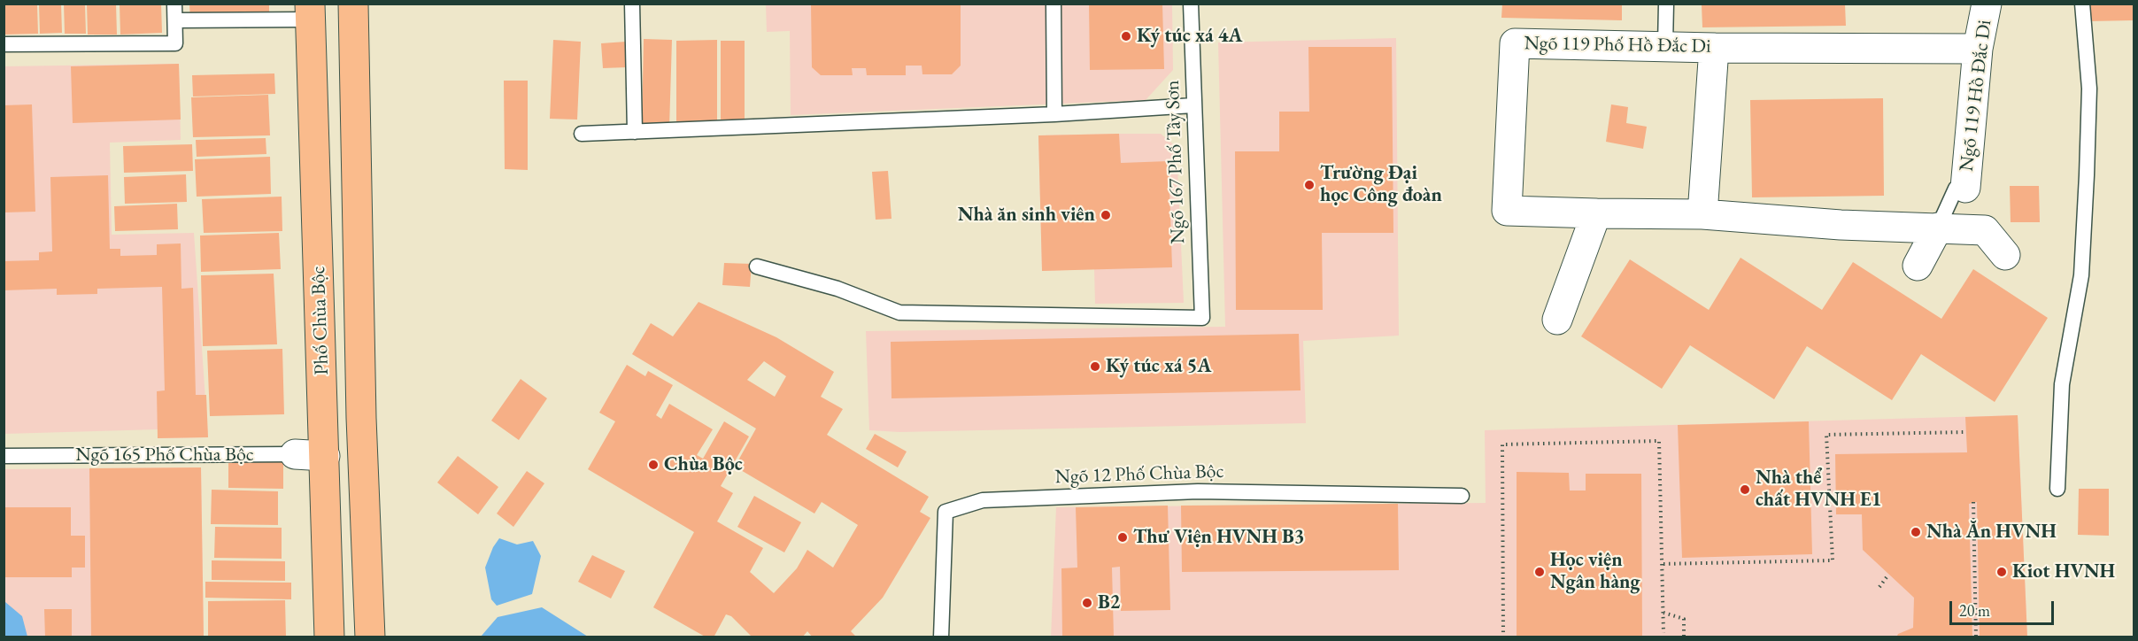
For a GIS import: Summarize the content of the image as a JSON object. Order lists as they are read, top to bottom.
{
  "streets": {
    "main road": ["Phố Chùa Bộc"],
    "street": ["Ngõ 119 Phố Hồ Đắc Di", "Ngõ 119 Hồ Đắc Di", "Ngõ 165 Phố Chùa Bộc"],
    "lane": ["Ngõ 167 Phố Tây Sơn", "Ngõ 12 Phố Chùa Bộc"]
  },
  "crossings": [
    ["Ngõ 119 Phố Hồ Đắc Di", "Ngõ 119 Hồ Đắc Di"],
    ["Phố Chùa Bộc", "Ngõ 165 Phố Chùa Bộc"]
  ],
  "places": [
    "Ký túc xá 4A",
    "Trường Đại học Công đoàn",
    "Nhà ăn sinh viên",
    "Ký túc xá 5A",
    "Chùa Bộc",
    "Nhà thể chất HVNH E1",
    "Nhà Ăn HVNH",
    "Thư Viện HVNH B3",
    "Học viện Ngân hàng",
    "Kiot HVNH",
    "B2"
  ],
  "scale_bar": "20 m"
}
